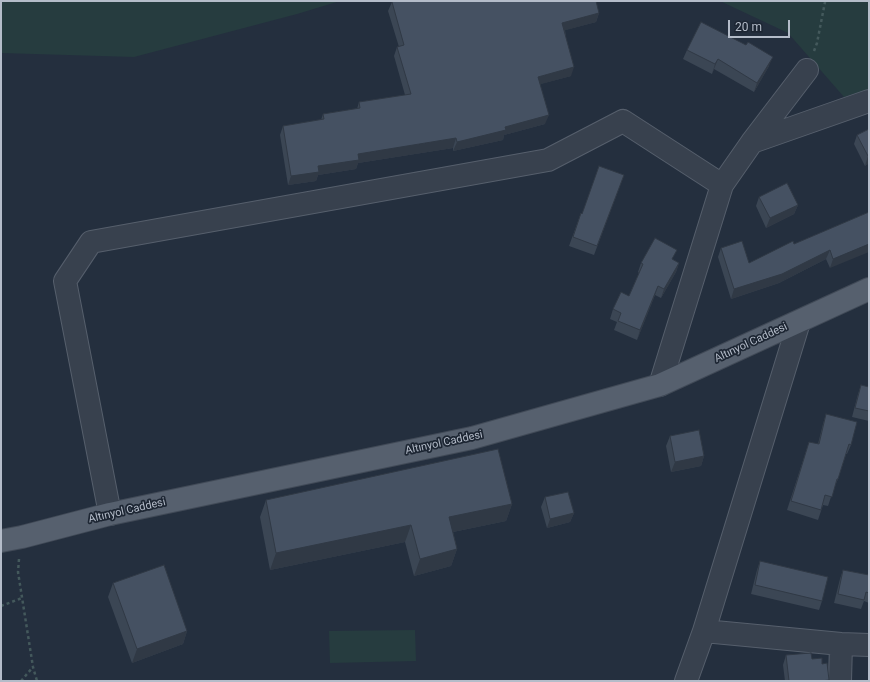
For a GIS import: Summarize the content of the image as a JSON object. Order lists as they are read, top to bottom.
{
  "streets": {
    "main road": ["Altınyol Caddesi"]
  },
  "scale_bar": "20 m"
}
